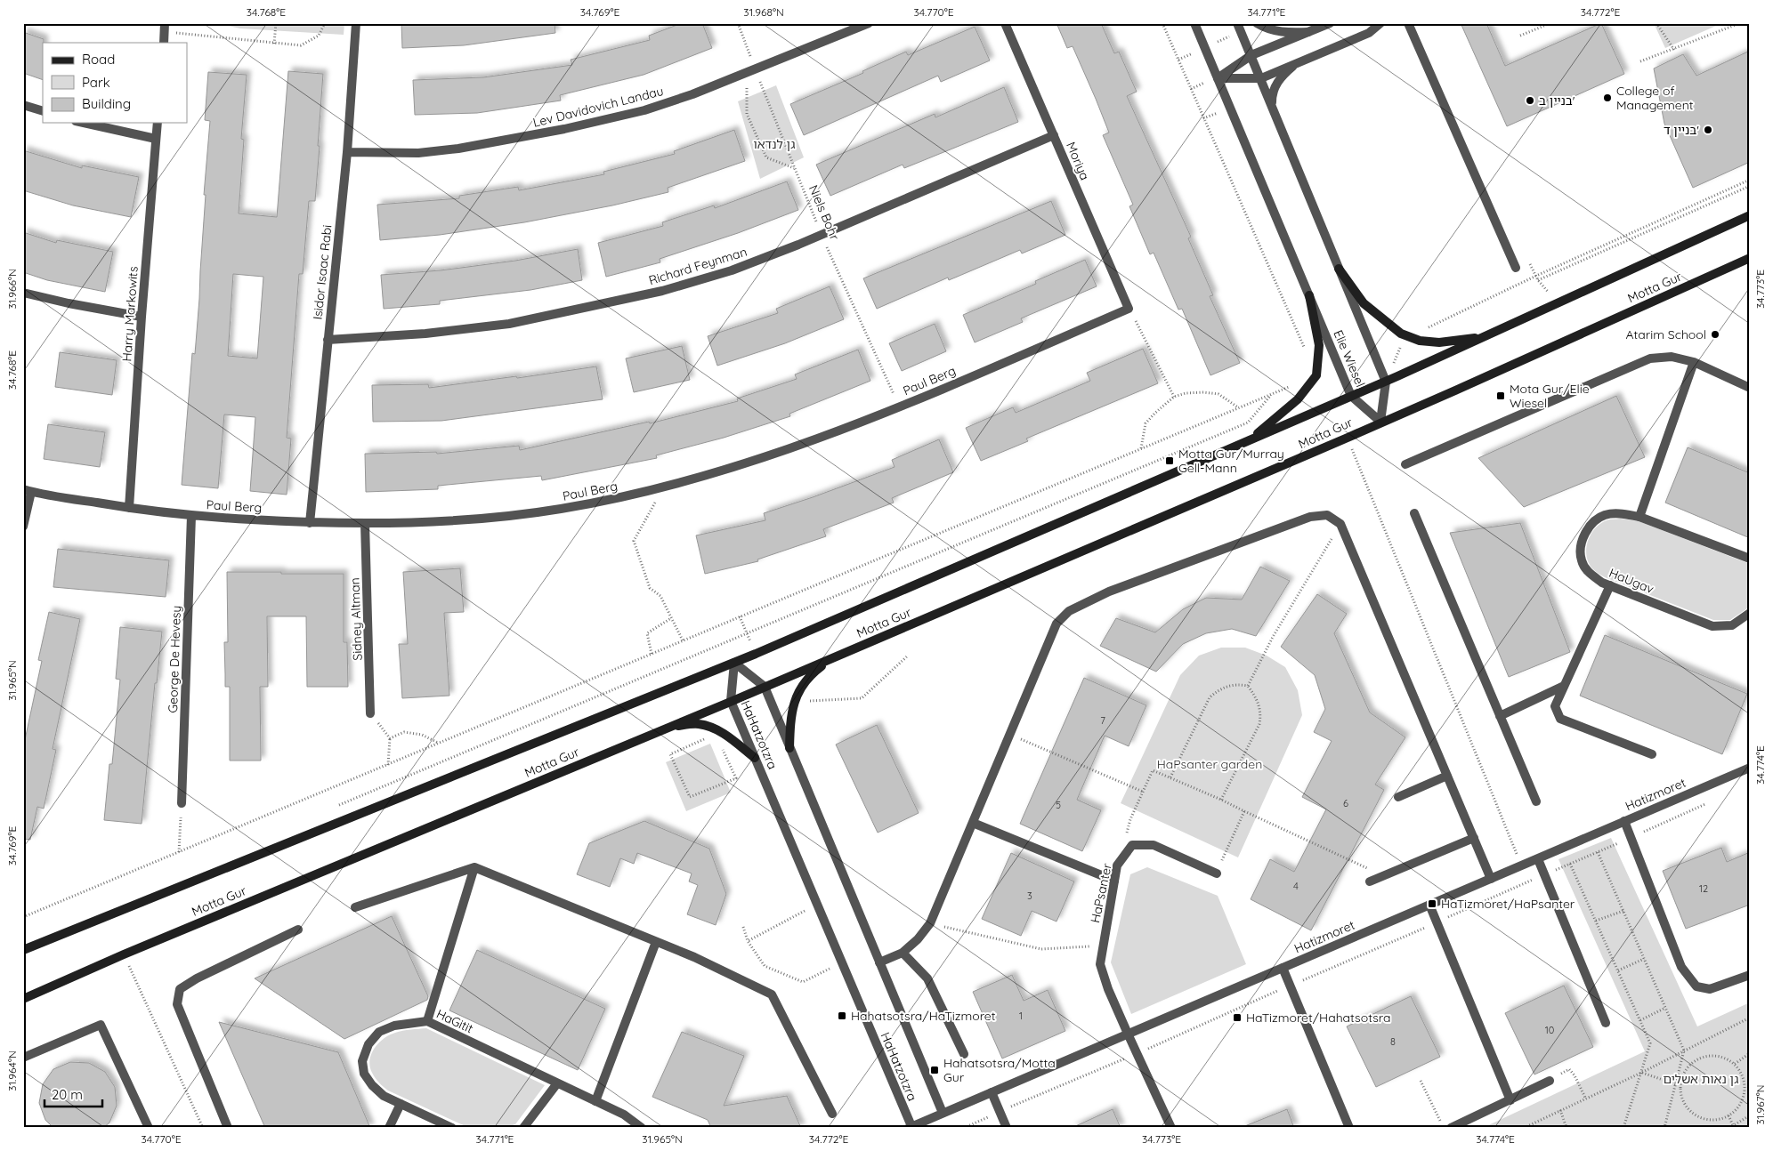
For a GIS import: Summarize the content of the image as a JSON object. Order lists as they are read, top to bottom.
{
  "streets": {
    "main road": ["Motta Gur"],
    "street": [
      "Lev Davidovich Landau",
      "Moriya",
      "Richard Feynman",
      "Isidor Isaac Rabi",
      "Harry Markowits",
      "Elie Wiesel",
      "Paul Berg",
      "HaUgav",
      "Sidney Altman",
      "George De Hevesy",
      "HaHatzotzra",
      "Hatizmoret",
      "HaPsanter",
      "HaGitit"
    ],
    "path": ["Niels Bohr"]
  },
  "crossings": [
    ["Lev Davidovich Landau", "Niels Bohr"],
    ["Lev Davidovich Landau", "Isidor Isaac Rabi"],
    ["Moriya", "Richard Feynman"],
    ["Moriya", "Paul Berg"],
    ["Niels Bohr", "Richard Feynman"],
    ["Niels Bohr", "Paul Berg"],
    ["Richard Feynman", "Isidor Isaac Rabi"],
    ["Isidor Isaac Rabi", "Paul Berg"],
    ["Motta Gur", "Elie Wiesel"],
    ["Motta Gur", "HaHatzotzra"],
    ["Harry Markowits", "Paul Berg"],
    ["Paul Berg", "Sidney Altman"],
    ["Paul Berg", "George De Hevesy"],
    ["HaHatzotzra", "Hatizmoret"],
    ["Hatizmoret", "HaPsanter"]
  ],
  "parks": ["גן לנדאו", "HaPsanter garden", "גן נאות אשלים"],
  "places": {
    "other": [
      "College of Management",
      "בניין ב'",
      "בניין ד'",
      "Atarim School"
    ],
    "transit": [
      "Mota Gur/Elie Wiesel",
      "Motta Gur/Murray Gell-Mann",
      "HaTizmoret/HaPsanter",
      "Hahatsotsra/HaTizmoret",
      "HaTizmoret/Hahatsotsra",
      "Hahatsotsra/Motta Gur"
    ]
  },
  "house_numbers": [
    "7",
    "6",
    "5",
    "4",
    "12",
    "3",
    "1",
    "10",
    "8"
  ],
  "legend": ["Road", "Park", "Building"],
  "scale_bar": "20 m",
  "coordinates": [
    "34.768°E",
    "34.769°E",
    "31.968°N",
    "34.770°E",
    "34.771°E",
    "34.772°E",
    "34.773°E",
    "31.966°N",
    "31.965°N",
    "34.774°E",
    "31.964°N",
    "31.967°N"
  ]
}
